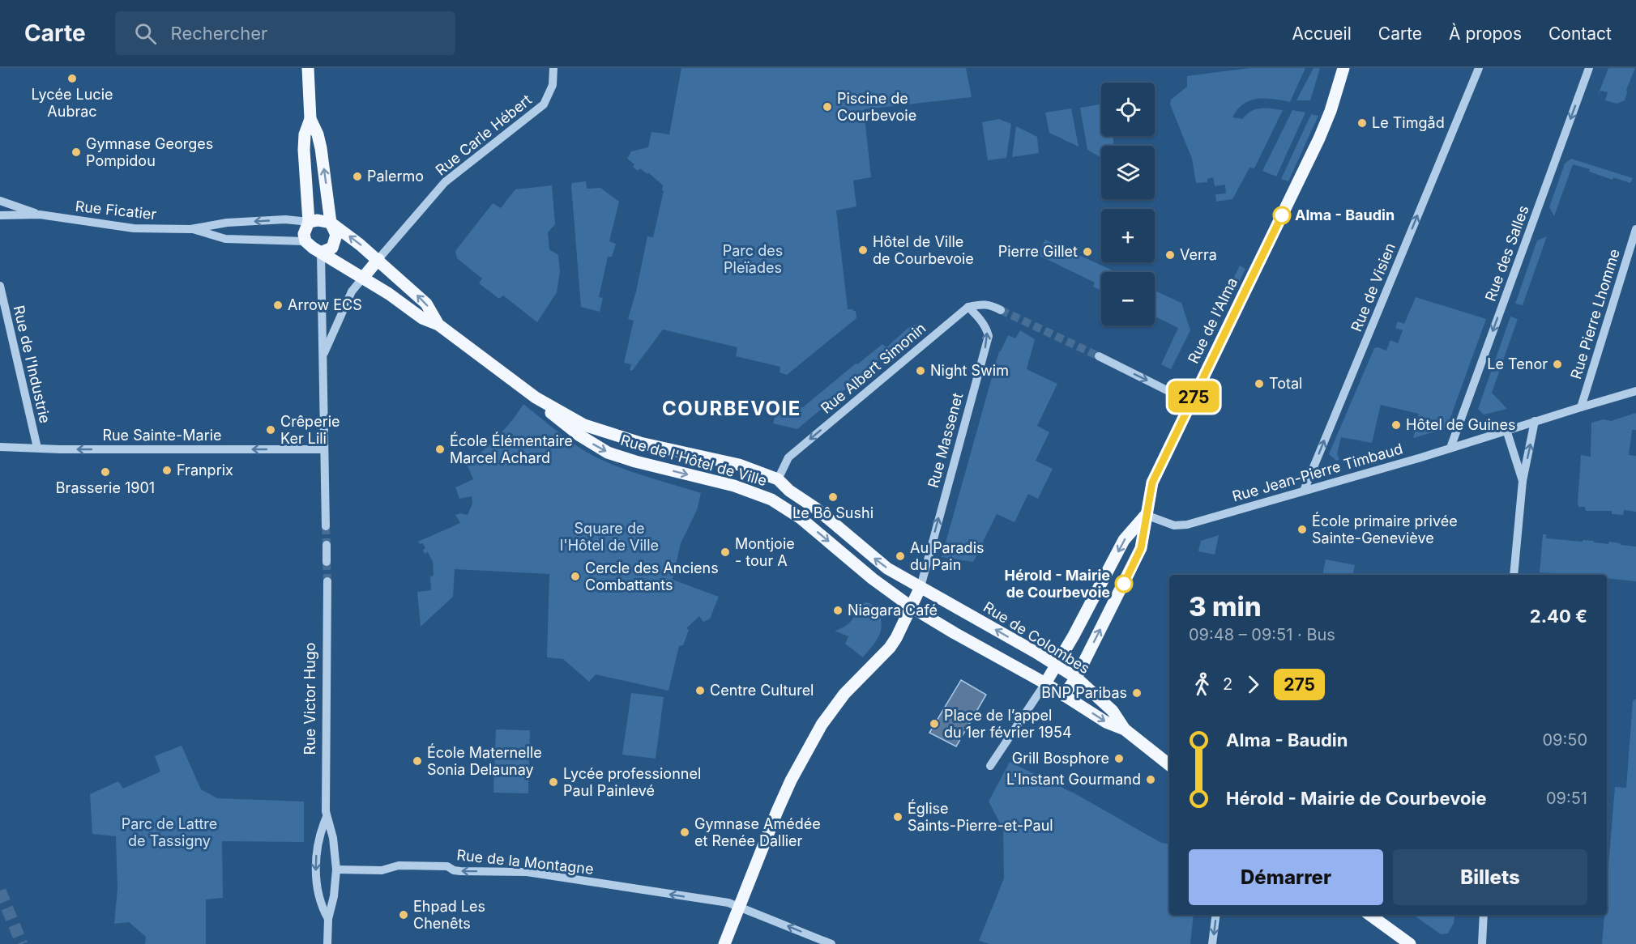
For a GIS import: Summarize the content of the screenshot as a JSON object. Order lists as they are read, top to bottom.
{
  "streets": {
    "main road": ["Rue de l'Alma", "Rue de l'Hôtel de Ville", "Rue de Colombes"],
    "street": [
      "Rue Carle Hébert",
      "Rue Ficatier",
      "Rue des Salles",
      "Rue de Visien",
      "Rue Pierre Lhomme",
      "Rue de l'Industrie",
      "Rue Albert Simonin",
      "Rue Sainte-Marie",
      "Rue Massenet",
      "Rue Jean-Pierre Timbaud",
      "Rue Victor Hugo",
      "Rue de la Montagne"
    ]
  },
  "crossings": [
    ["Rue Carle Hébert", "Rue de l'Hôtel de Ville"],
    ["Rue Ficatier", "Rue de l'Hôtel de Ville"],
    ["Rue des Salles", "Rue Jean-Pierre Timbaud"],
    ["Rue de Visien", "Rue Jean-Pierre Timbaud"],
    ["Rue Pierre Lhomme", "Rue Jean-Pierre Timbaud"],
    ["Rue de l'Alma", "Rue Jean-Pierre Timbaud"],
    ["Rue de l'Alma", "Rue de Colombes"],
    ["Rue de l'Industrie", "Rue Sainte-Marie"],
    ["Rue Albert Simonin", "Rue Massenet"],
    ["Rue Albert Simonin", "Rue de l'Hôtel de Ville"],
    ["Rue Massenet", "Rue de l'Hôtel de Ville"],
    ["Rue Massenet", "Rue de Colombes"],
    ["Rue de l'Hôtel de Ville", "Rue de Colombes"],
    ["Rue Victor Hugo", "Rue de la Montagne"]
  ],
  "one_way": [
    "Rue des Salles",
    "Rue de Visien",
    "Rue Albert Simonin",
    "Rue Sainte-Marie",
    "Rue Massenet",
    "Rue de la Montagne"
  ],
  "districts": ["COURBEVOIE"],
  "parks": ["Parc des Pleïades", "Square de l'Hôtel de Ville", "Parc de Lattre de Tassigny"],
  "places": [
    "Lycée Lucie Aubrac",
    "Piscine de Courbevoie",
    "Le Timgåd",
    "Gymnase Georges Pompidou",
    "Palermo",
    "Alma - Baudin",
    "Hôtel de Ville de Courbevoie",
    "Pierre Gillet",
    "Verra",
    "Arrow ECS",
    "Le Tenor",
    "Night Swim",
    "Total",
    "Hôtel de Guines",
    "Crêperie Ker Lili",
    "École Élémentaire Marcel Achard",
    "Franprix",
    "Brasserie 1901",
    "Le Bô Sushi",
    "École primaire privée Sainte-Geneviève",
    "Montjoie - tour A",
    "Au Paradis du Pain",
    "Cercle des Anciens Combattants",
    "Hérold - Mairie de Courbevoie",
    "Niagara Café",
    "Centre Culturel",
    "BNP Paribas",
    "Place de l’appel du 1er février 1954",
    "Grill Bosphore",
    "École Maternelle Sonia Delaunay",
    "L'Instant Gourmand",
    "Lycée professionnel Paul Painlevé",
    "Église Saints-Pierre-et-Paul",
    "Gymnase Amédée et Renée Dallier",
    "Ehpad Les Chenêts"
  ],
  "lines": ["bus line 275"],
  "page": {
    "header": "Carte",
    "search": "Rechercher",
    "nav": [
      "Accueil",
      "Carte",
      "À propos",
      "Contact"
    ],
    "on_map": "275",
    "map_buttons": ["+", "−"],
    "heading": ["3 min", "09:48 – 09:51 · Bus", "2.40 €"],
    "legs": ["2", "275"],
    "list": [
      {
        "name": "Alma - Baudin",
        "value": "09:50"
      },
      {
        "name": "Hérold - Mairie de Courbevoie",
        "value": "09:51"
      }
    ],
    "buttons": ["Démarrer", "Billets"]
  }
}
